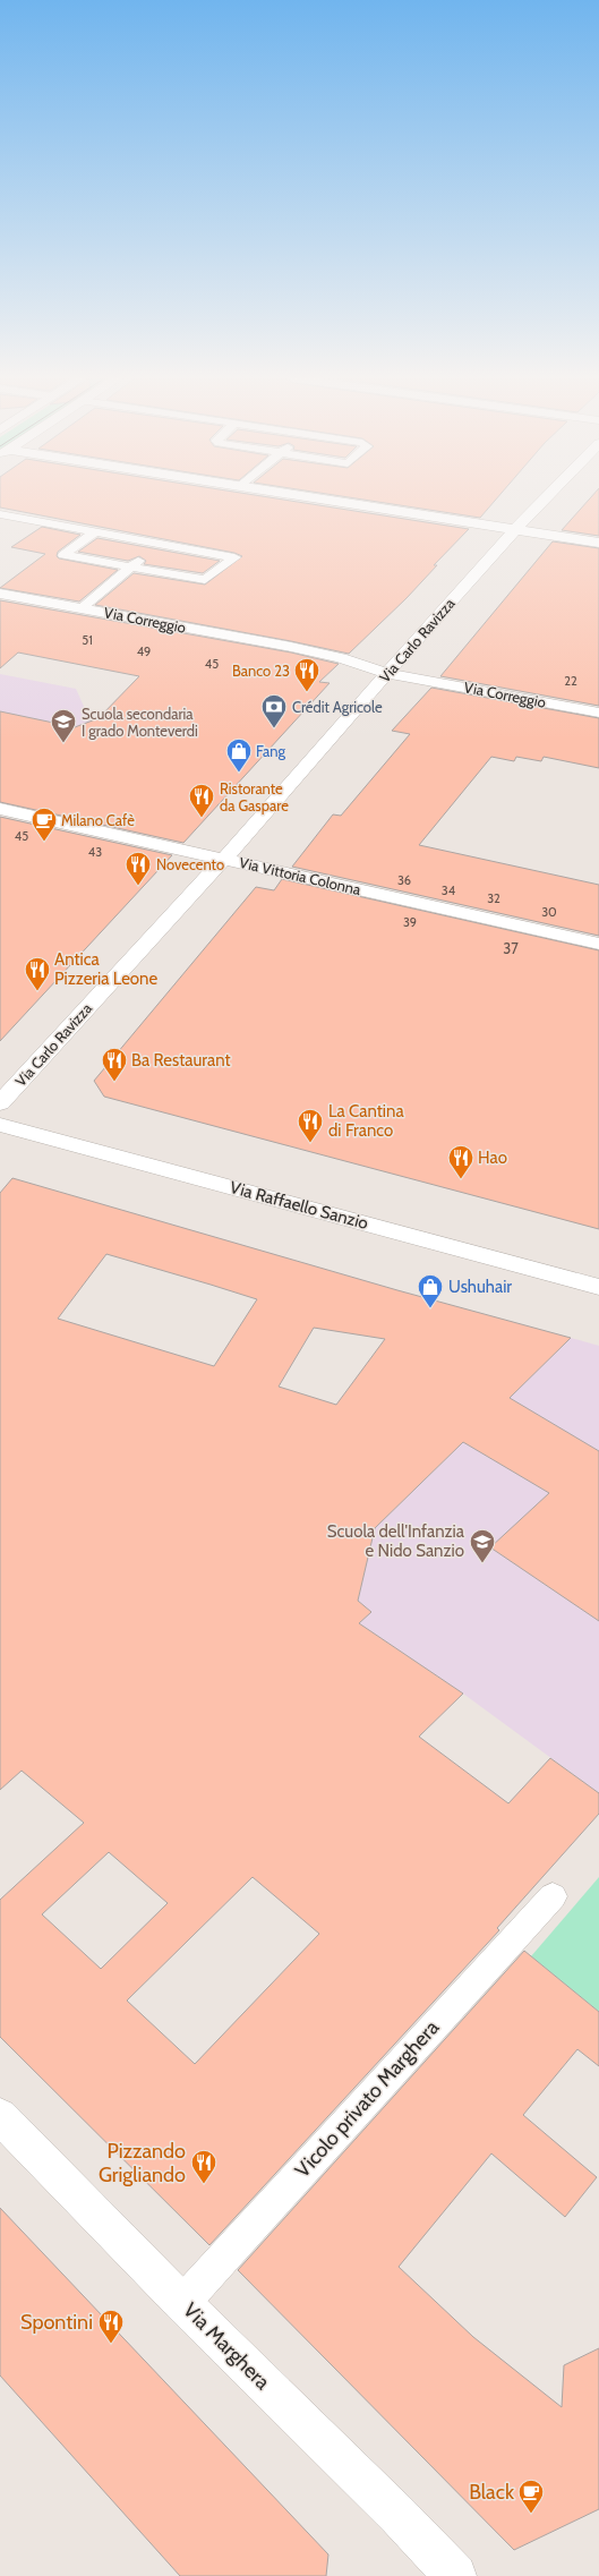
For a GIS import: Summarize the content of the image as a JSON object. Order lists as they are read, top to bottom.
{
  "streets": {
    "street": [
      "Via Correggio",
      "Via Carlo Ravizza",
      "Via Vittoria Colonna",
      "Via Raffaello Sanzio",
      "Via Marghera"
    ],
    "lane": ["Vicolo privato Marghera"]
  },
  "crossings": [
    ["Via Correggio", "Via Carlo Ravizza"],
    ["Via Carlo Ravizza", "Via Vittoria Colonna"],
    ["Vicolo privato Marghera", "Via Marghera"]
  ],
  "places": {
    "restaurant": [
      "Banco 23",
      "Ristorante da Gaspare",
      "Novecento",
      "Antica Pizzeria Leone",
      "Ba Restaurant",
      "La Cantina di Franco",
      "Hao",
      "Pizzando Grigliando",
      "Spontini"
    ],
    "bank": ["Crédit Agricole"],
    "school or university": ["Scuola secondaria I grado Monteverdi", "Scuola dell'Infanzia e Nido Sanzio"],
    "shop": ["Fang", "Ushuhair"],
    "cafe": ["Milano Cafè", "Black"]
  },
  "house_numbers": [
    "51",
    "49",
    "45",
    "22",
    "45",
    "43",
    "36",
    "34",
    "32",
    "30",
    "39",
    "37"
  ]
}
